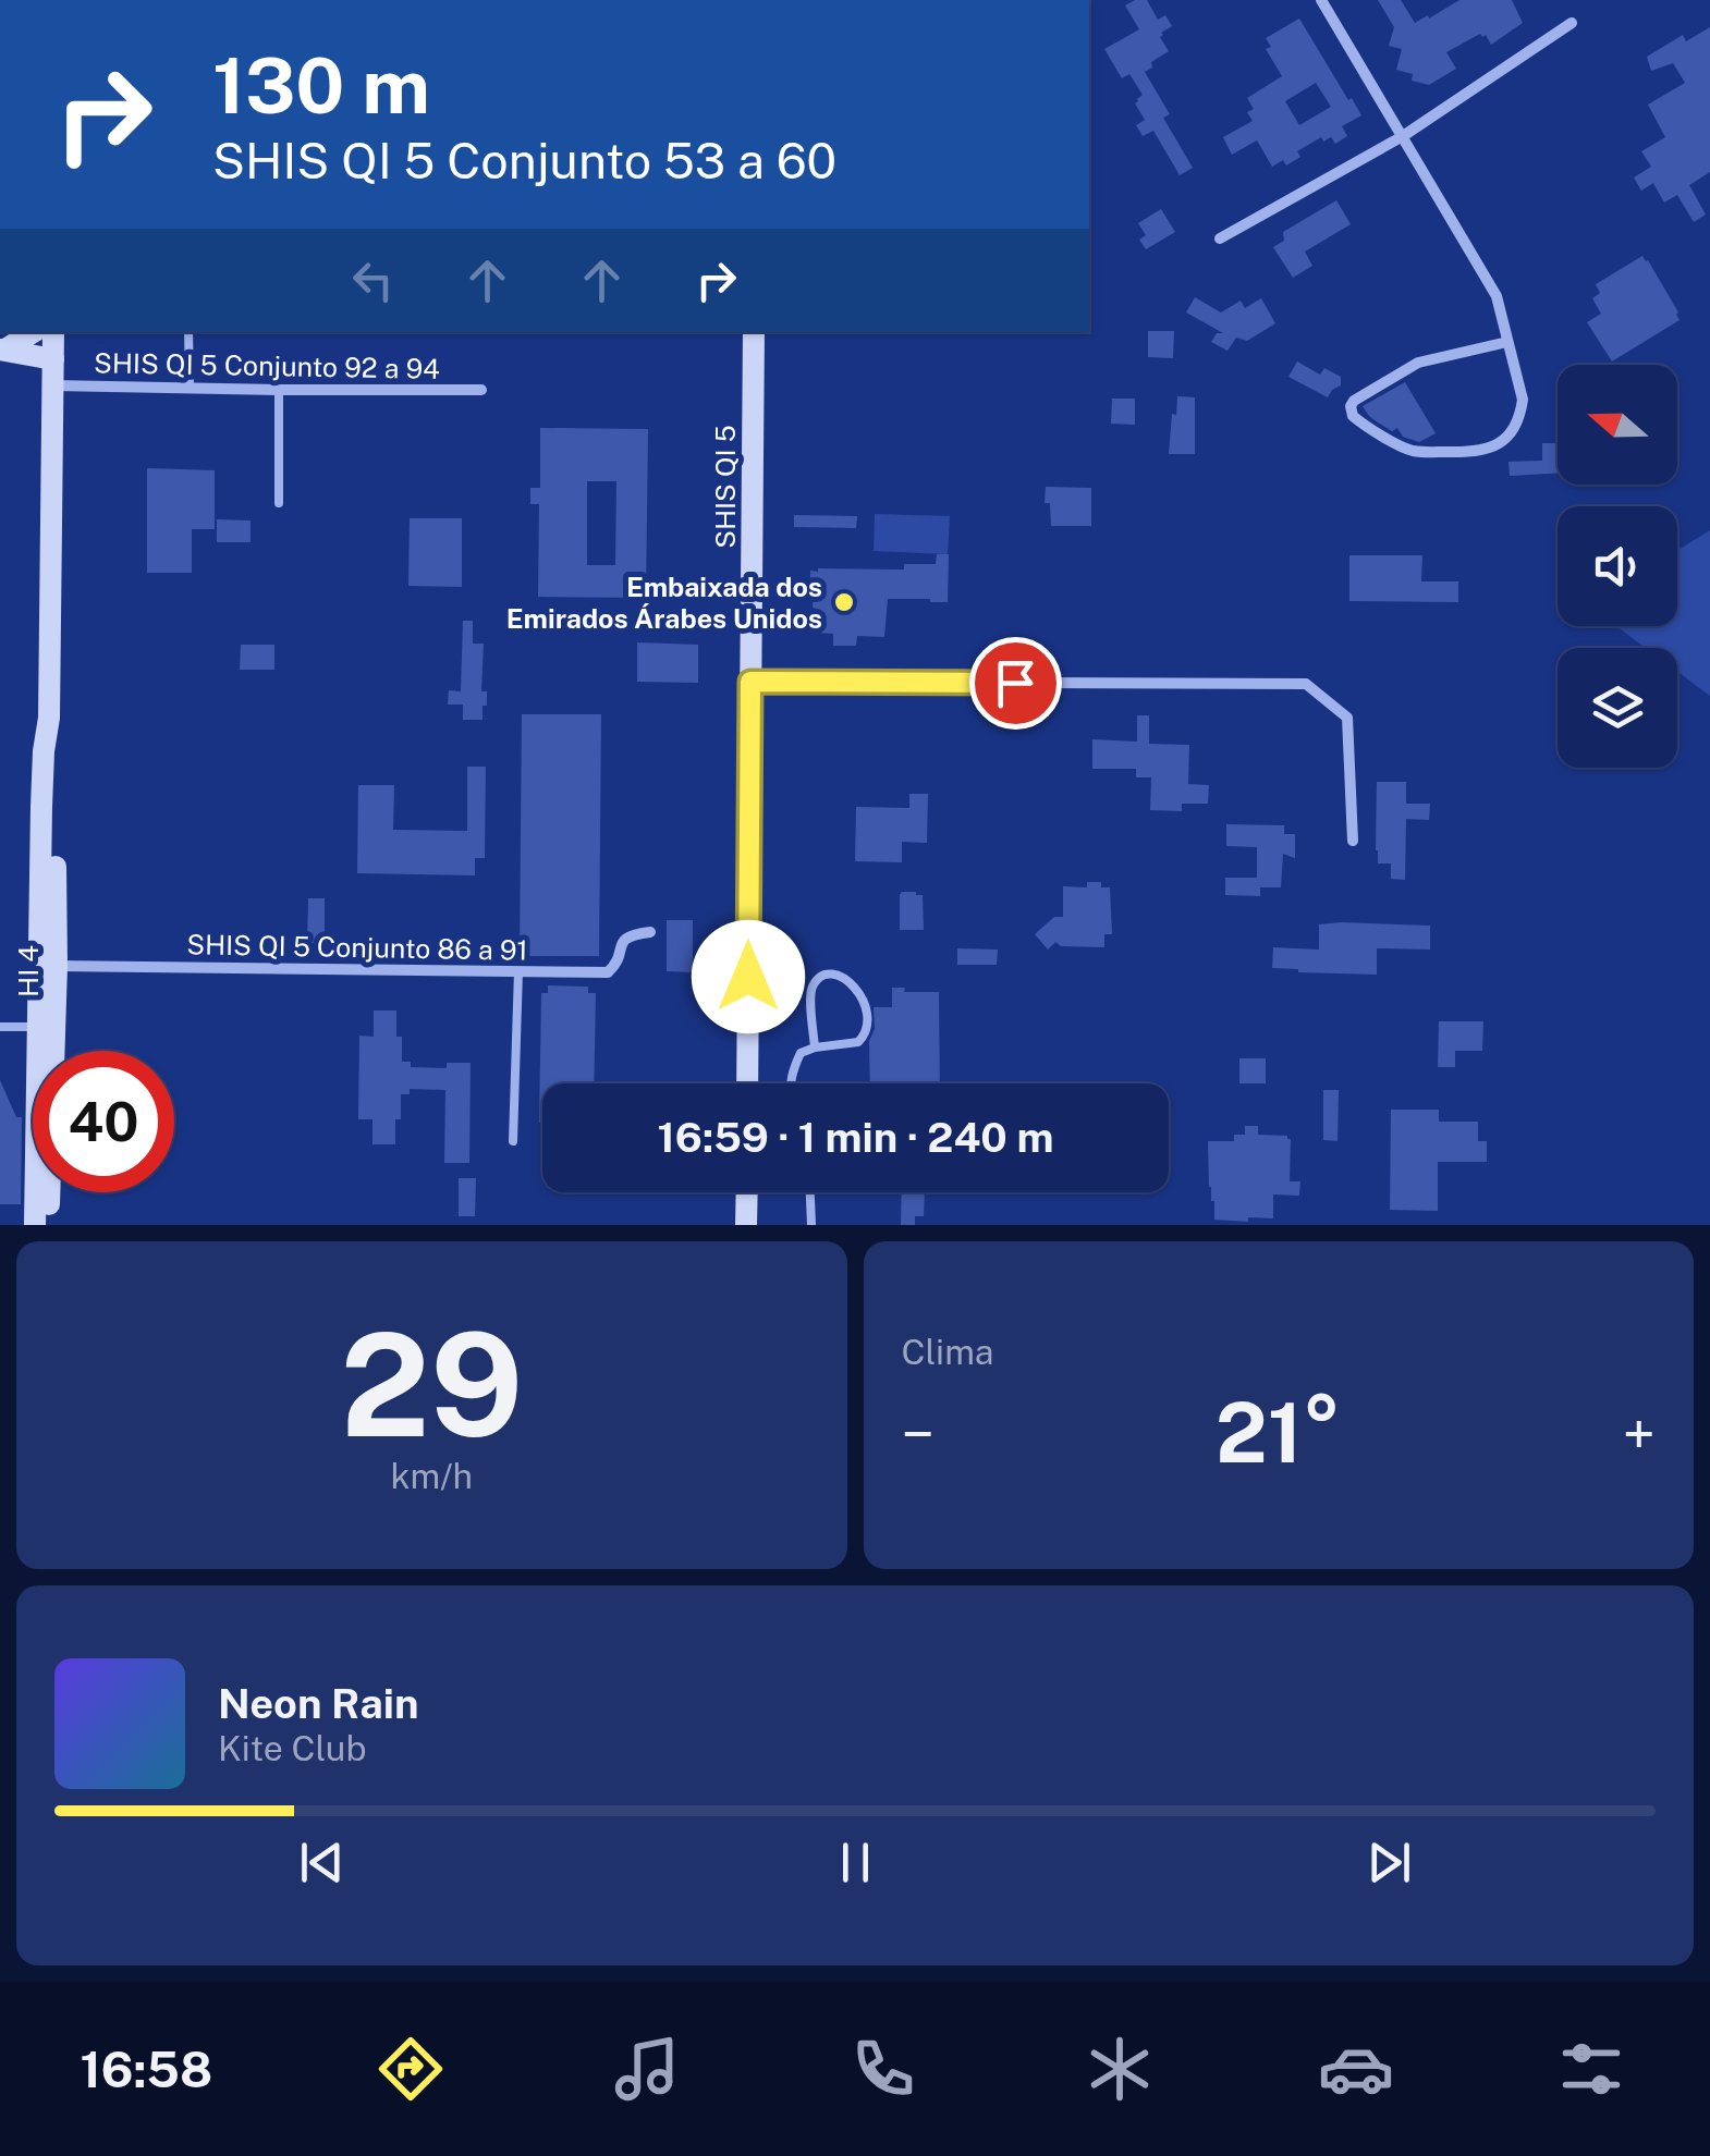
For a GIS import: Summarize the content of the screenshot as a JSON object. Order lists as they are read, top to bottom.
{
  "streets": {
    "street": [
      "SHIS QI 5 Conjunto 92 a 94",
      "SHIS QI 5",
      "SHIS QI 5 Conjunto 86 a 91",
      "HI 4"
    ]
  },
  "crossings": [
    ["SHIS QI 5 Conjunto 92 a 94", "HI 4"],
    ["SHIS QI 5 Conjunto 86 a 91", "HI 4"]
  ],
  "places": ["Embaixada dos Emirados Árabes Unidos"],
  "north": "left",
  "page": {
    "turn": ["130 m", "SHIS QI 5 Conjunto 53 a 60"],
    "limit": "40",
    "trip": "16:59 · 1 min · 240 m",
    "tile": [
      ["29", "km/h"],
      "Clima"
    ],
    "heat": ["−", "21°", "+"],
    "song": ["Neon Rain", "Kite Club"],
    "tabs": "16:58"
  }
}
